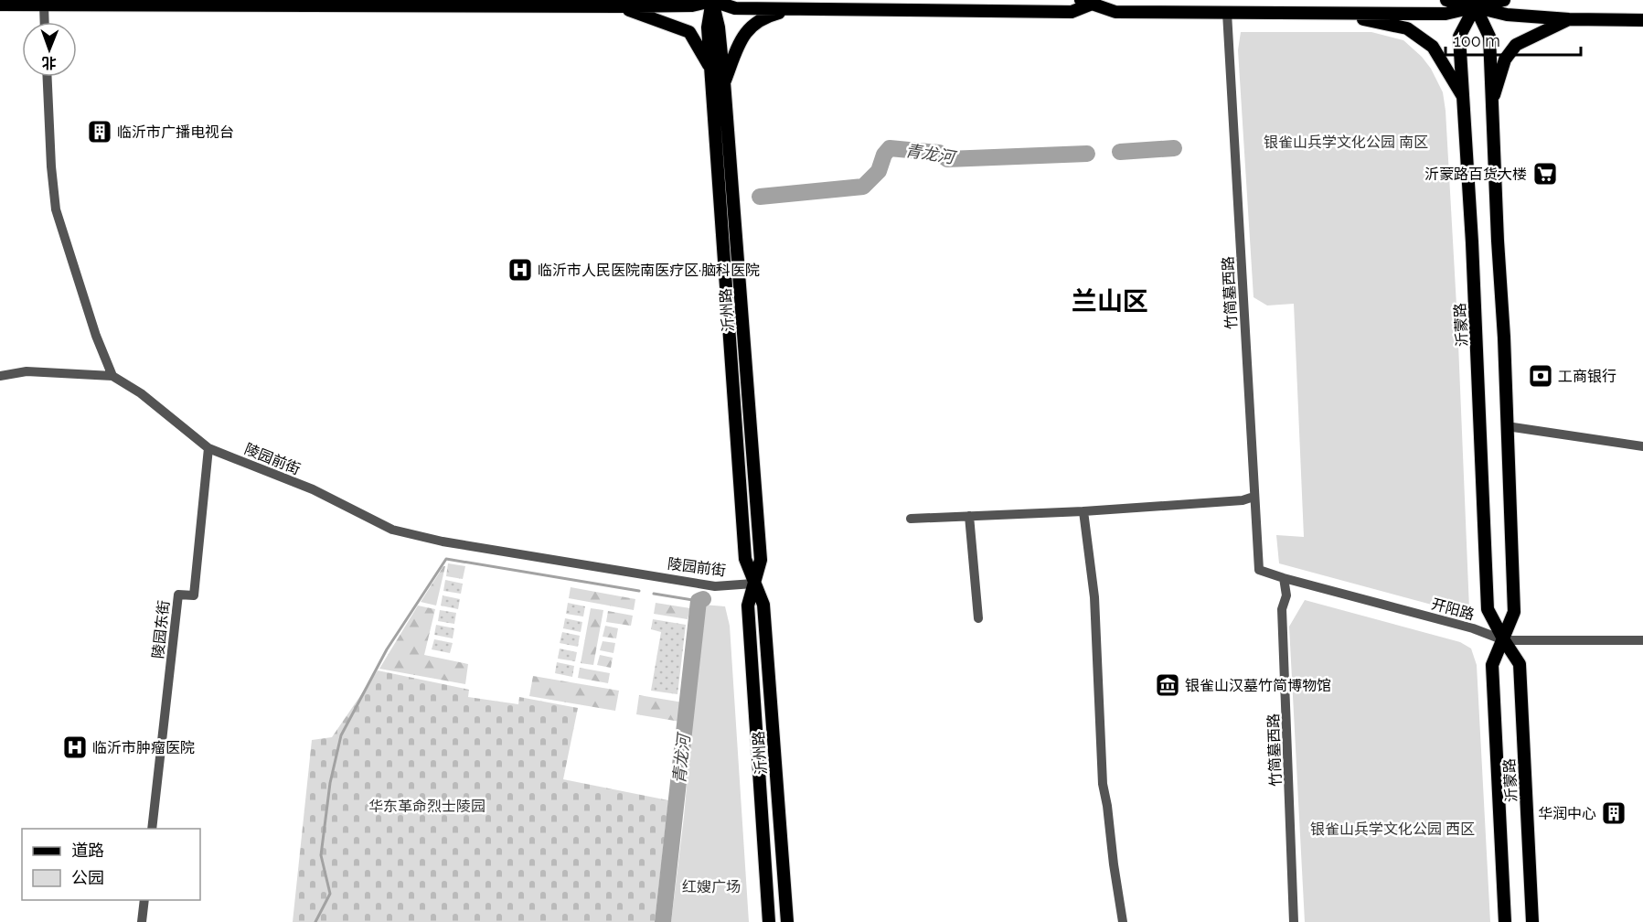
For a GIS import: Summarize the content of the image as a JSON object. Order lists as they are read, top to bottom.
{
  "streets": {
    "main road": ["沂州路", "沂蒙路"],
    "street": [
      "竹简墓西路",
      "陵园前街",
      "开阳路",
      "陵园东街"
    ]
  },
  "crossings": [
    ["竹简墓西路", "开阳路"],
    ["沂州路", "陵园前街"],
    ["沂蒙路", "开阳路"],
    ["陵园前街", "陵园东街"]
  ],
  "districts": ["兰山区"],
  "water": ["青龙河"],
  "parks": [
    "银雀山兵学文化公园 南区",
    "华东革命烈士陵园",
    "银雀山兵学文化公园 西区",
    "红嫂广场"
  ],
  "places": {
    "building": ["临沂市广播电视台", "华润中心"],
    "supermarket": ["沂蒙路百货大楼"],
    "hospital": ["临沂市人民医院南医疗区·脑科医院", "临沂市肿瘤医院"],
    "bank": ["工商银行"],
    "museum": ["银雀山汉墓竹简博物馆"]
  },
  "legend": ["道路", "公园"],
  "scale_bar": "100 m",
  "north": "bottom"
}
